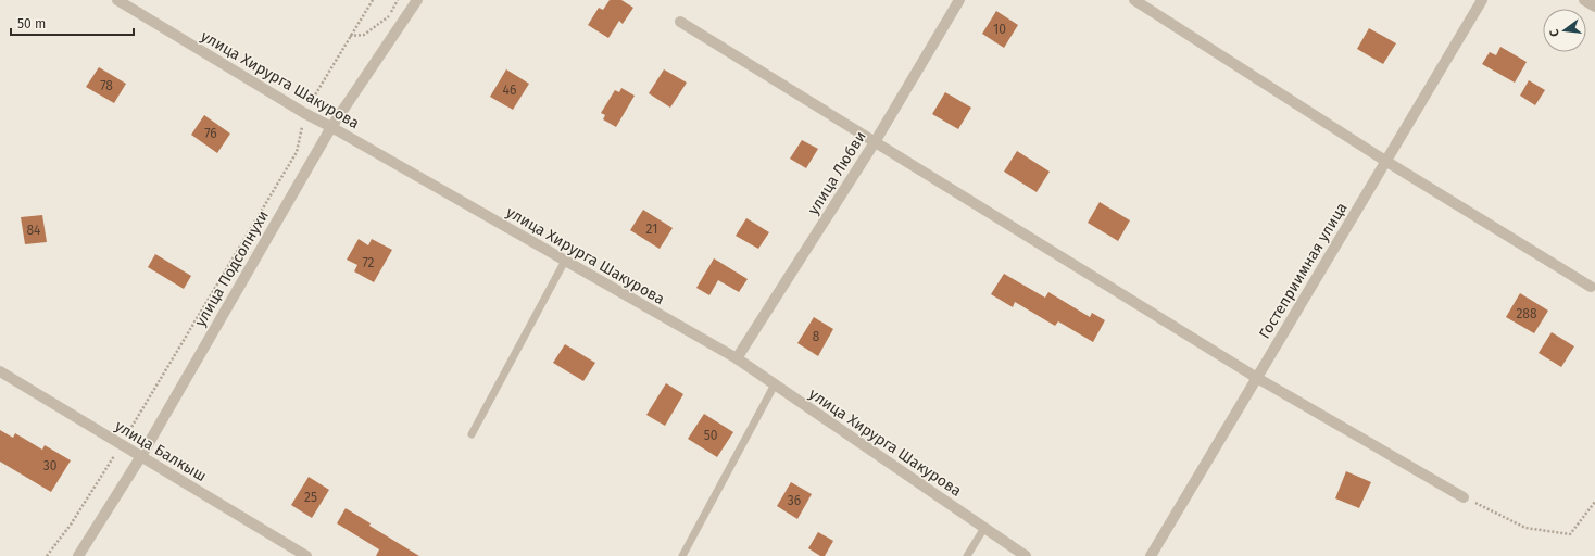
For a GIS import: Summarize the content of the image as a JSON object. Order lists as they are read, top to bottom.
{
  "streets": {
    "street": [
      "улица Хирурга Шакурова",
      "улица Любви",
      "улица Подсолнухи",
      "Гостеприимная улица",
      "улица Балкыш"
    ]
  },
  "crossings": [
    ["улица Хирурга Шакурова", "улица Любви"],
    ["улица Хирурга Шакурова", "улица Подсолнухи"],
    ["улица Подсолнухи", "улица Балкыш"]
  ],
  "house_numbers": [
    "10",
    "78",
    "46",
    "76",
    "21",
    "84",
    "72",
    "288",
    "8",
    "50",
    "30",
    "25",
    "36"
  ],
  "scale_bar": "50 m",
  "north": "left"
}
